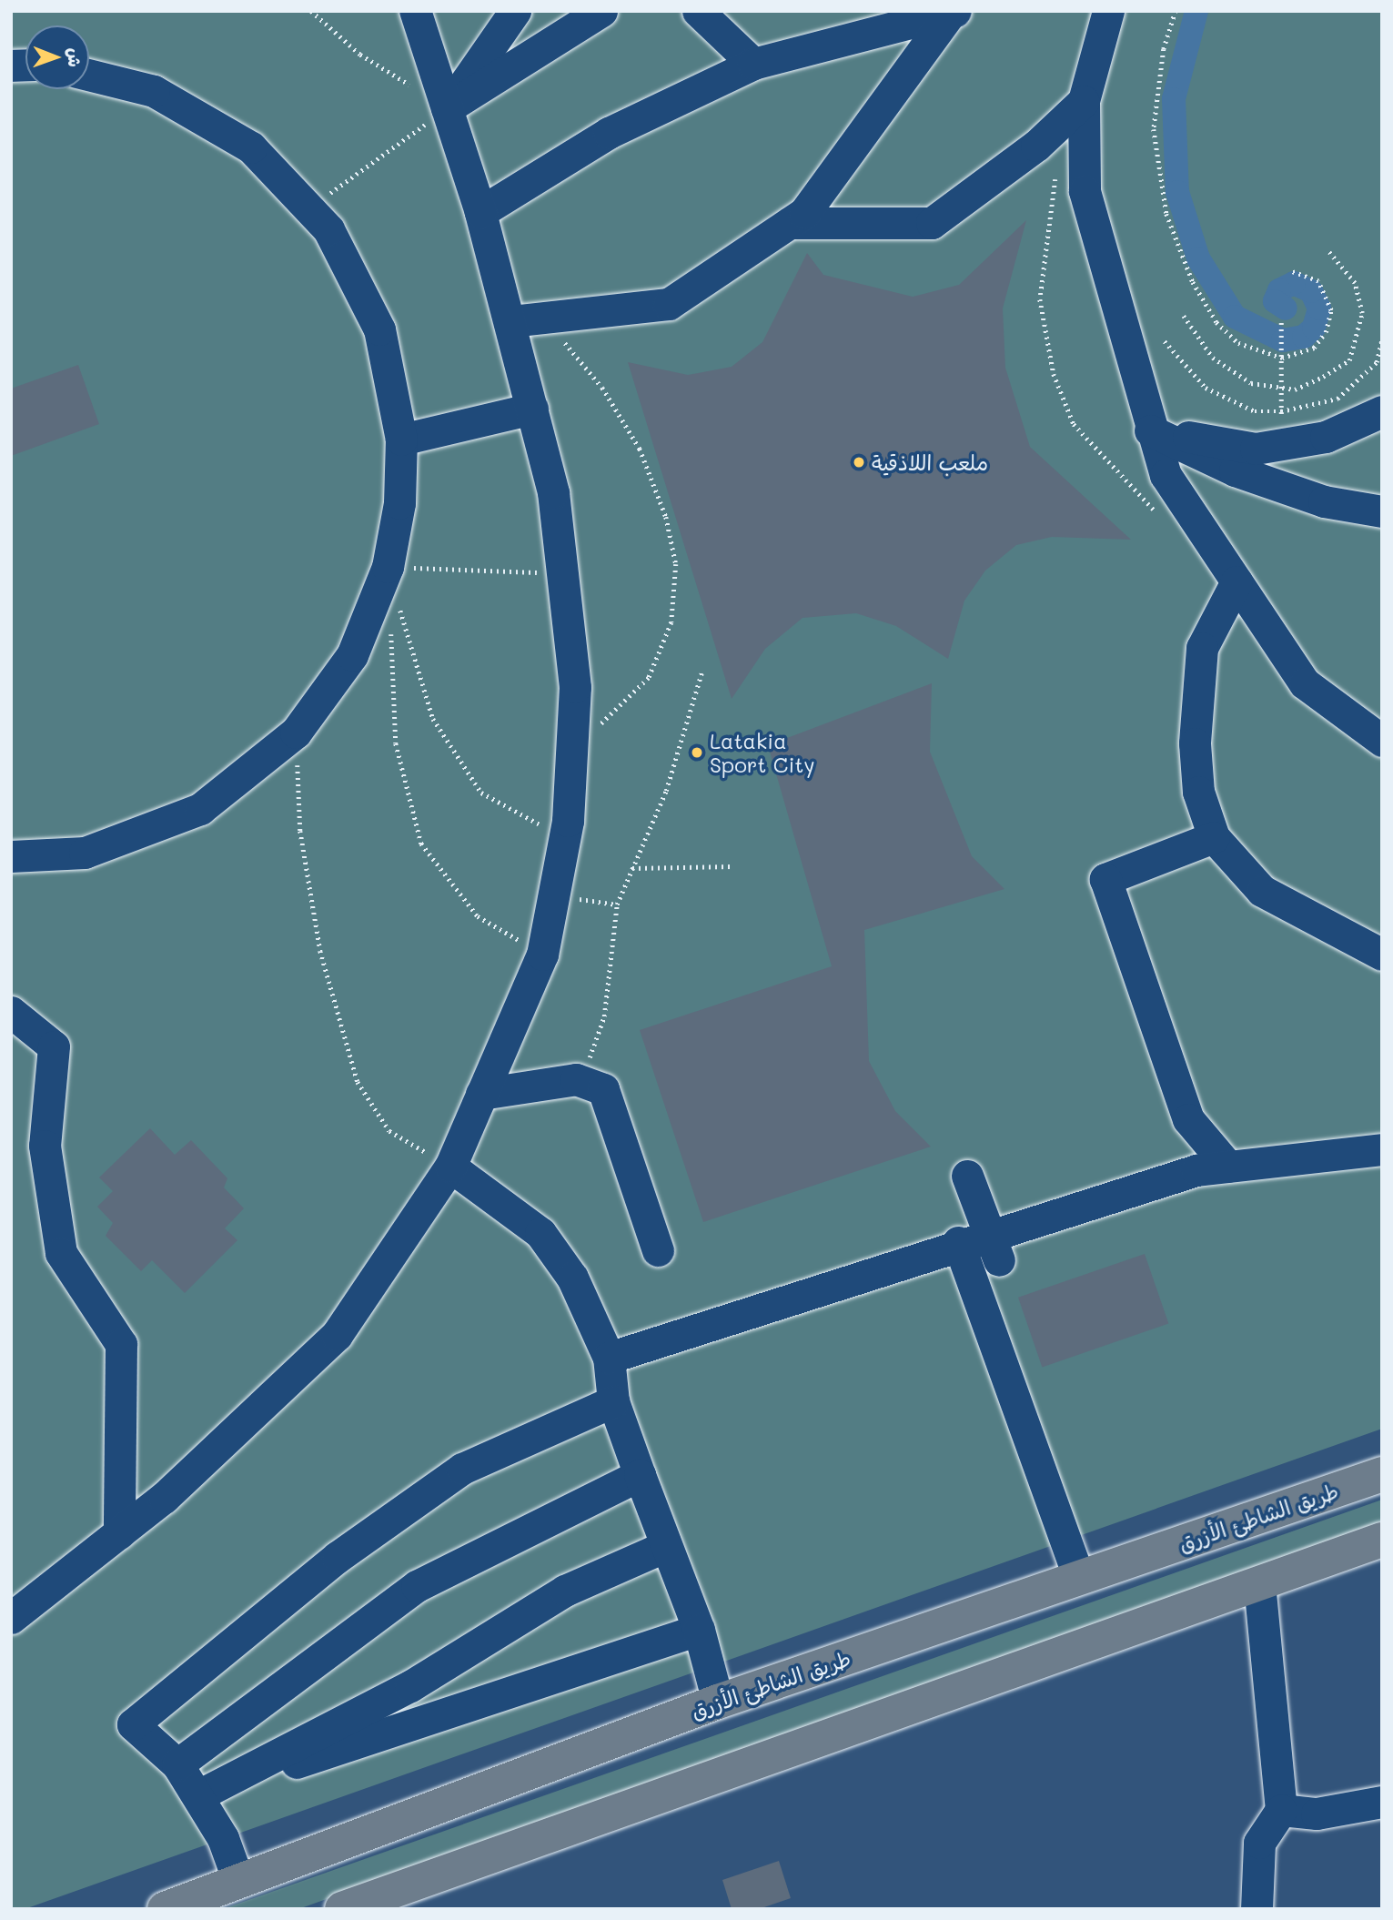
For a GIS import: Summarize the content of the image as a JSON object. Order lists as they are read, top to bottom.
{
  "streets": {
    "main road": ["طريق الشاطئ الأزرق"]
  },
  "places": ["ملعب اللاذقية", "Latakia Sport City"],
  "north": "right"
}
